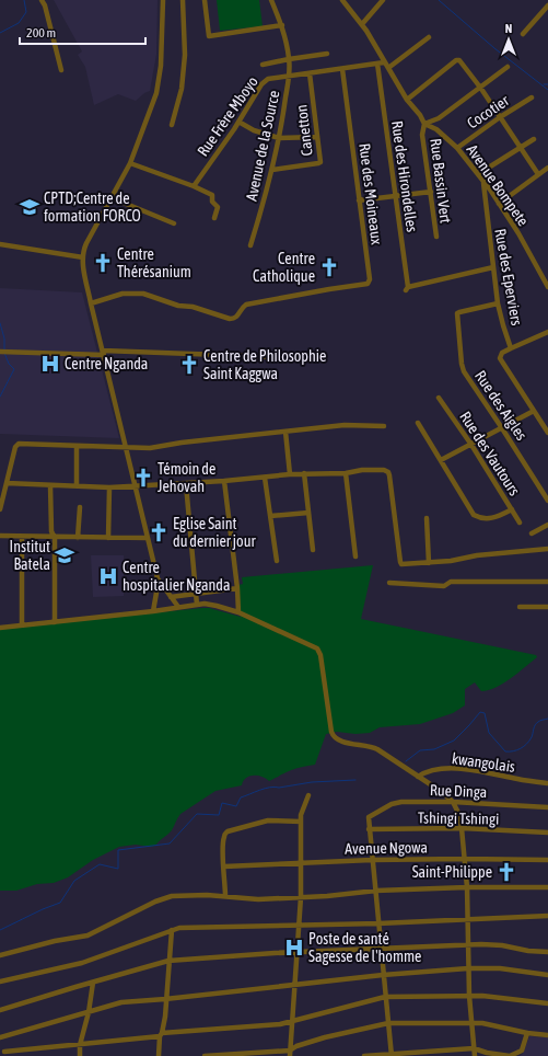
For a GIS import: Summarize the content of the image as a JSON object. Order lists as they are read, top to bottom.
{
  "streets": {
    "street": [
      "Cocotier",
      "Rue Frère Mboyo",
      "Canetton",
      "Avenue de la Source",
      "Rue des Hirondelles",
      "Rue Bassin Vert",
      "Avenue Bompete",
      "Rue des Moineaux",
      "Rue des Eperviers",
      "Rue des Aigles",
      "Rue des Vautours",
      "kwangolais",
      "Rue Dinga",
      "Tshingi Tshingi",
      "Avenue Ngowa"
    ]
  },
  "crossings": [
    ["Cocotier", "Avenue Bompete"],
    ["Rue Frère Mboyo", "Canetton"],
    ["Rue Frère Mboyo", "Avenue de la Source"],
    ["Rue Frère Mboyo", "Rue des Hirondelles"],
    ["Rue Frère Mboyo", "Avenue Bompete"],
    ["Rue Frère Mboyo", "Rue des Moineaux"],
    ["Canetton", "Avenue de la Source"],
    ["Rue des Hirondelles", "Rue des Eperviers"],
    ["Rue Bassin Vert", "Avenue Bompete"],
    ["Avenue Bompete", "Rue des Eperviers"],
    ["Rue des Eperviers", "Rue des Aigles"],
    ["Rue Dinga", "Tshingi Tshingi"]
  ],
  "places": {
    "school or university": ["CPTD;Centre de formation FORCO", "Institut Batela"],
    "church": [
      "Centre Thérésanium",
      "Centre Catholique",
      "Centre de Philosophie Saint Kaggwa",
      "Témoin de Jehovah",
      "Eglise Saint du dernier jour",
      "Saint-Philippe"
    ],
    "hospital": ["Centre Nganda", "Centre hospitalier Nganda", "Poste de santé Sagesse de l'homme"]
  },
  "scale_bar": "200 m",
  "north": "top"
}
